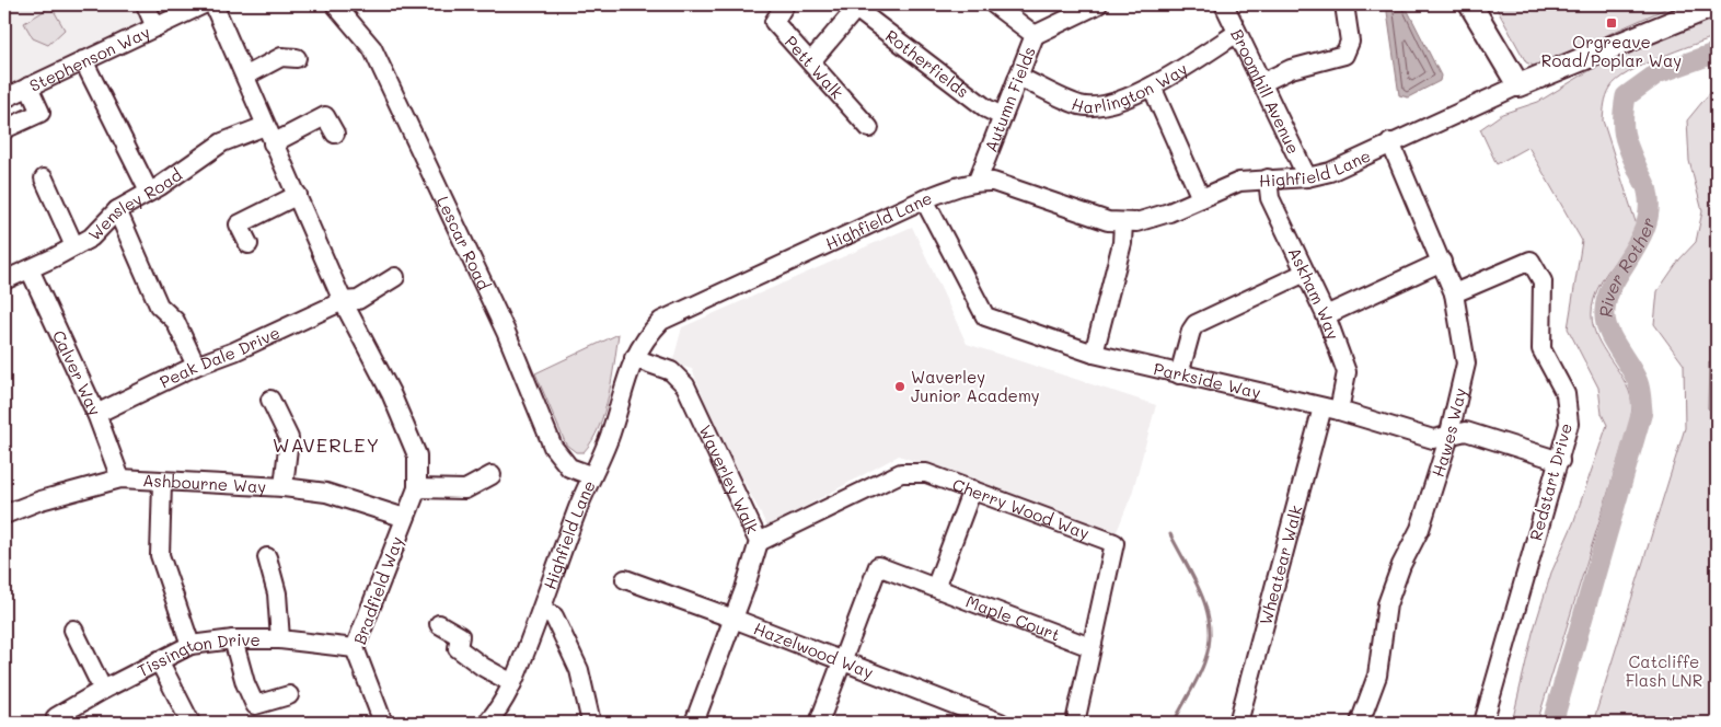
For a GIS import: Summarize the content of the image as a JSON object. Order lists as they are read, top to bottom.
{
  "streets": {
    "street": [
      "Stephenson Way",
      "Rotherfields",
      "Pett Walk",
      "Harlington Way",
      "Broomhill Avenue",
      "Autumn Fields",
      "Highfield Lane",
      "Wensley Road",
      "Lescar Road",
      "Askham Way",
      "Peak Dale Drive",
      "Calver Way",
      "Parkside Way",
      "Hawes Way",
      "Waverley Walk",
      "Redstart Drive",
      "Ashbourne Way",
      "Cherry Wood Way",
      "Wheatear Walk",
      "Bradfield Way",
      "Maple Court",
      "Hazelwood Way",
      "Tissington Drive"
    ]
  },
  "crossings": [
    ["Rotherfields", "Autumn Fields"],
    ["Harlington Way", "Broomhill Avenue"],
    ["Harlington Way", "Autumn Fields"],
    ["Broomhill Avenue", "Highfield Lane"],
    ["Autumn Fields", "Highfield Lane"],
    ["Highfield Lane", "Lescar Road"],
    ["Highfield Lane", "Askham Way"],
    ["Highfield Lane", "Parkside Way"],
    ["Highfield Lane", "Hawes Way"],
    ["Highfield Lane", "Waverley Walk"],
    ["Wensley Road", "Calver Way"],
    ["Wensley Road", "Bradfield Way"],
    ["Askham Way", "Parkside Way"],
    ["Askham Way", "Wheatear Walk"],
    ["Peak Dale Drive", "Calver Way"],
    ["Peak Dale Drive", "Bradfield Way"],
    ["Calver Way", "Ashbourne Way"],
    ["Parkside Way", "Hawes Way"],
    ["Parkside Way", "Redstart Drive"],
    ["Parkside Way", "Wheatear Walk"],
    ["Hawes Way", "Redstart Drive"],
    ["Waverley Walk", "Cherry Wood Way"],
    ["Waverley Walk", "Hazelwood Way"],
    ["Ashbourne Way", "Bradfield Way"],
    ["Cherry Wood Way", "Maple Court"],
    ["Bradfield Way", "Tissington Drive"],
    ["Maple Court", "Hazelwood Way"]
  ],
  "districts": ["WAVERLEY"],
  "water": ["River Rother"],
  "parks": ["Catcliffe Flash LNR"],
  "places": {
    "transit": ["Orgreave Road/Poplar Way"],
    "other": ["Waverley Junior Academy"]
  }
}
